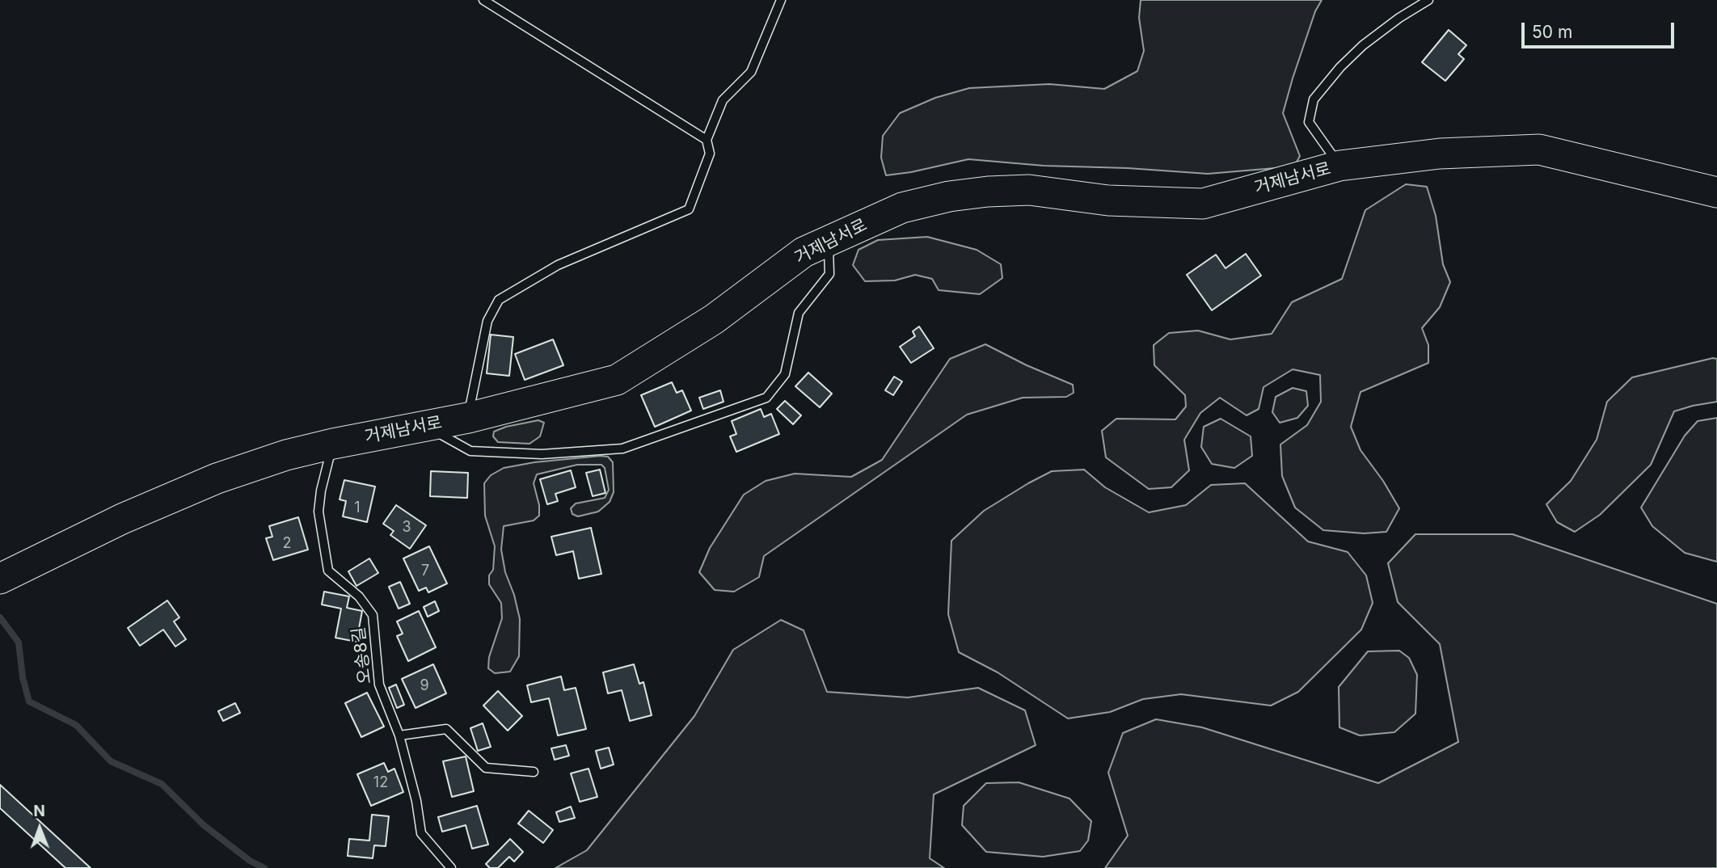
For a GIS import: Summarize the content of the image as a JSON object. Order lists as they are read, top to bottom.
{
  "streets": {
    "main road": ["거제남서로"],
    "lane": ["오송8길"]
  },
  "crossings": [
    ["거제남서로", "오송8길"]
  ],
  "house_numbers": [
    "1",
    "3",
    "2",
    "7",
    "9",
    "12"
  ],
  "scale_bar": "50 m",
  "north": "top"
}
